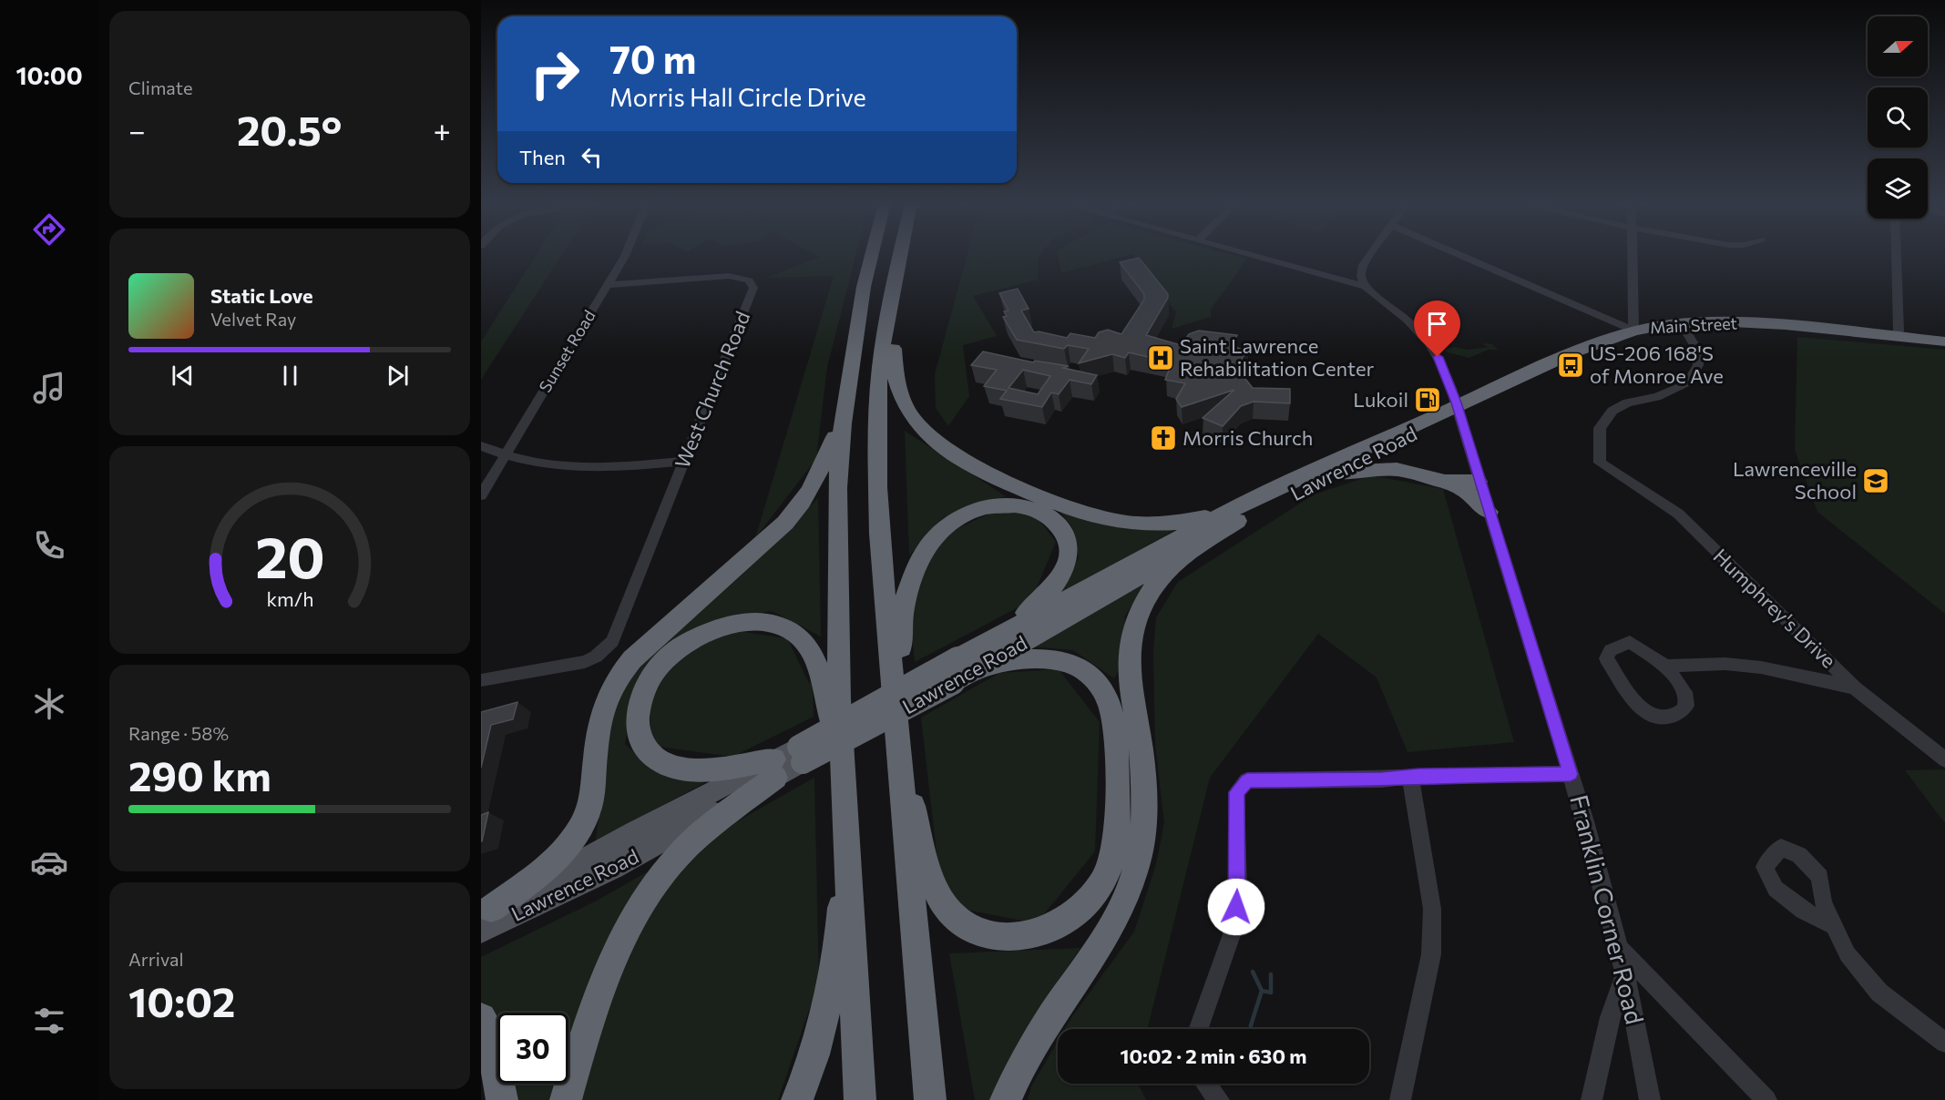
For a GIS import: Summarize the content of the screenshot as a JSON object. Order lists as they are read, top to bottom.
{
  "streets": {
    "highway": ["Main Street", "Lawrence Road"],
    "street": [
      "Sunset Road",
      "West Church Road",
      "Humphrey's Drive",
      "Franklin Corner Road"
    ]
  },
  "crossings": [
    ["Main Street", "Lawrence Road"],
    ["Main Street", "Humphrey's Drive"],
    ["Main Street", "Franklin Corner Road"],
    ["Sunset Road", "West Church Road"],
    ["Lawrence Road", "Franklin Corner Road"]
  ],
  "places": {
    "hospital": ["Saint Lawrence Rehabilitation Center"],
    "bus stop": ["US-206 168'S of Monroe Ave"],
    "fuel station": ["Lukoil"],
    "church": ["Morris Church"],
    "school or university": ["Lawrenceville School"]
  },
  "north": "right",
  "page": {
    "tabs": "10:00",
    "tile": [
      "Climate",
      ["Range · 58%", "290 km"],
      ["Arrival", "10:02"]
    ],
    "turn": ["70 m", "Morris Hall Circle Drive"],
    "heat": ["−", "20.5°", "+"],
    "then": "Then",
    "song": ["Static Love", "Velvet Ray"],
    "limit": "30",
    "trip": "10:02 · 2 min · 630 m",
    "gauge": ["20", "km/h"]
  }
}
